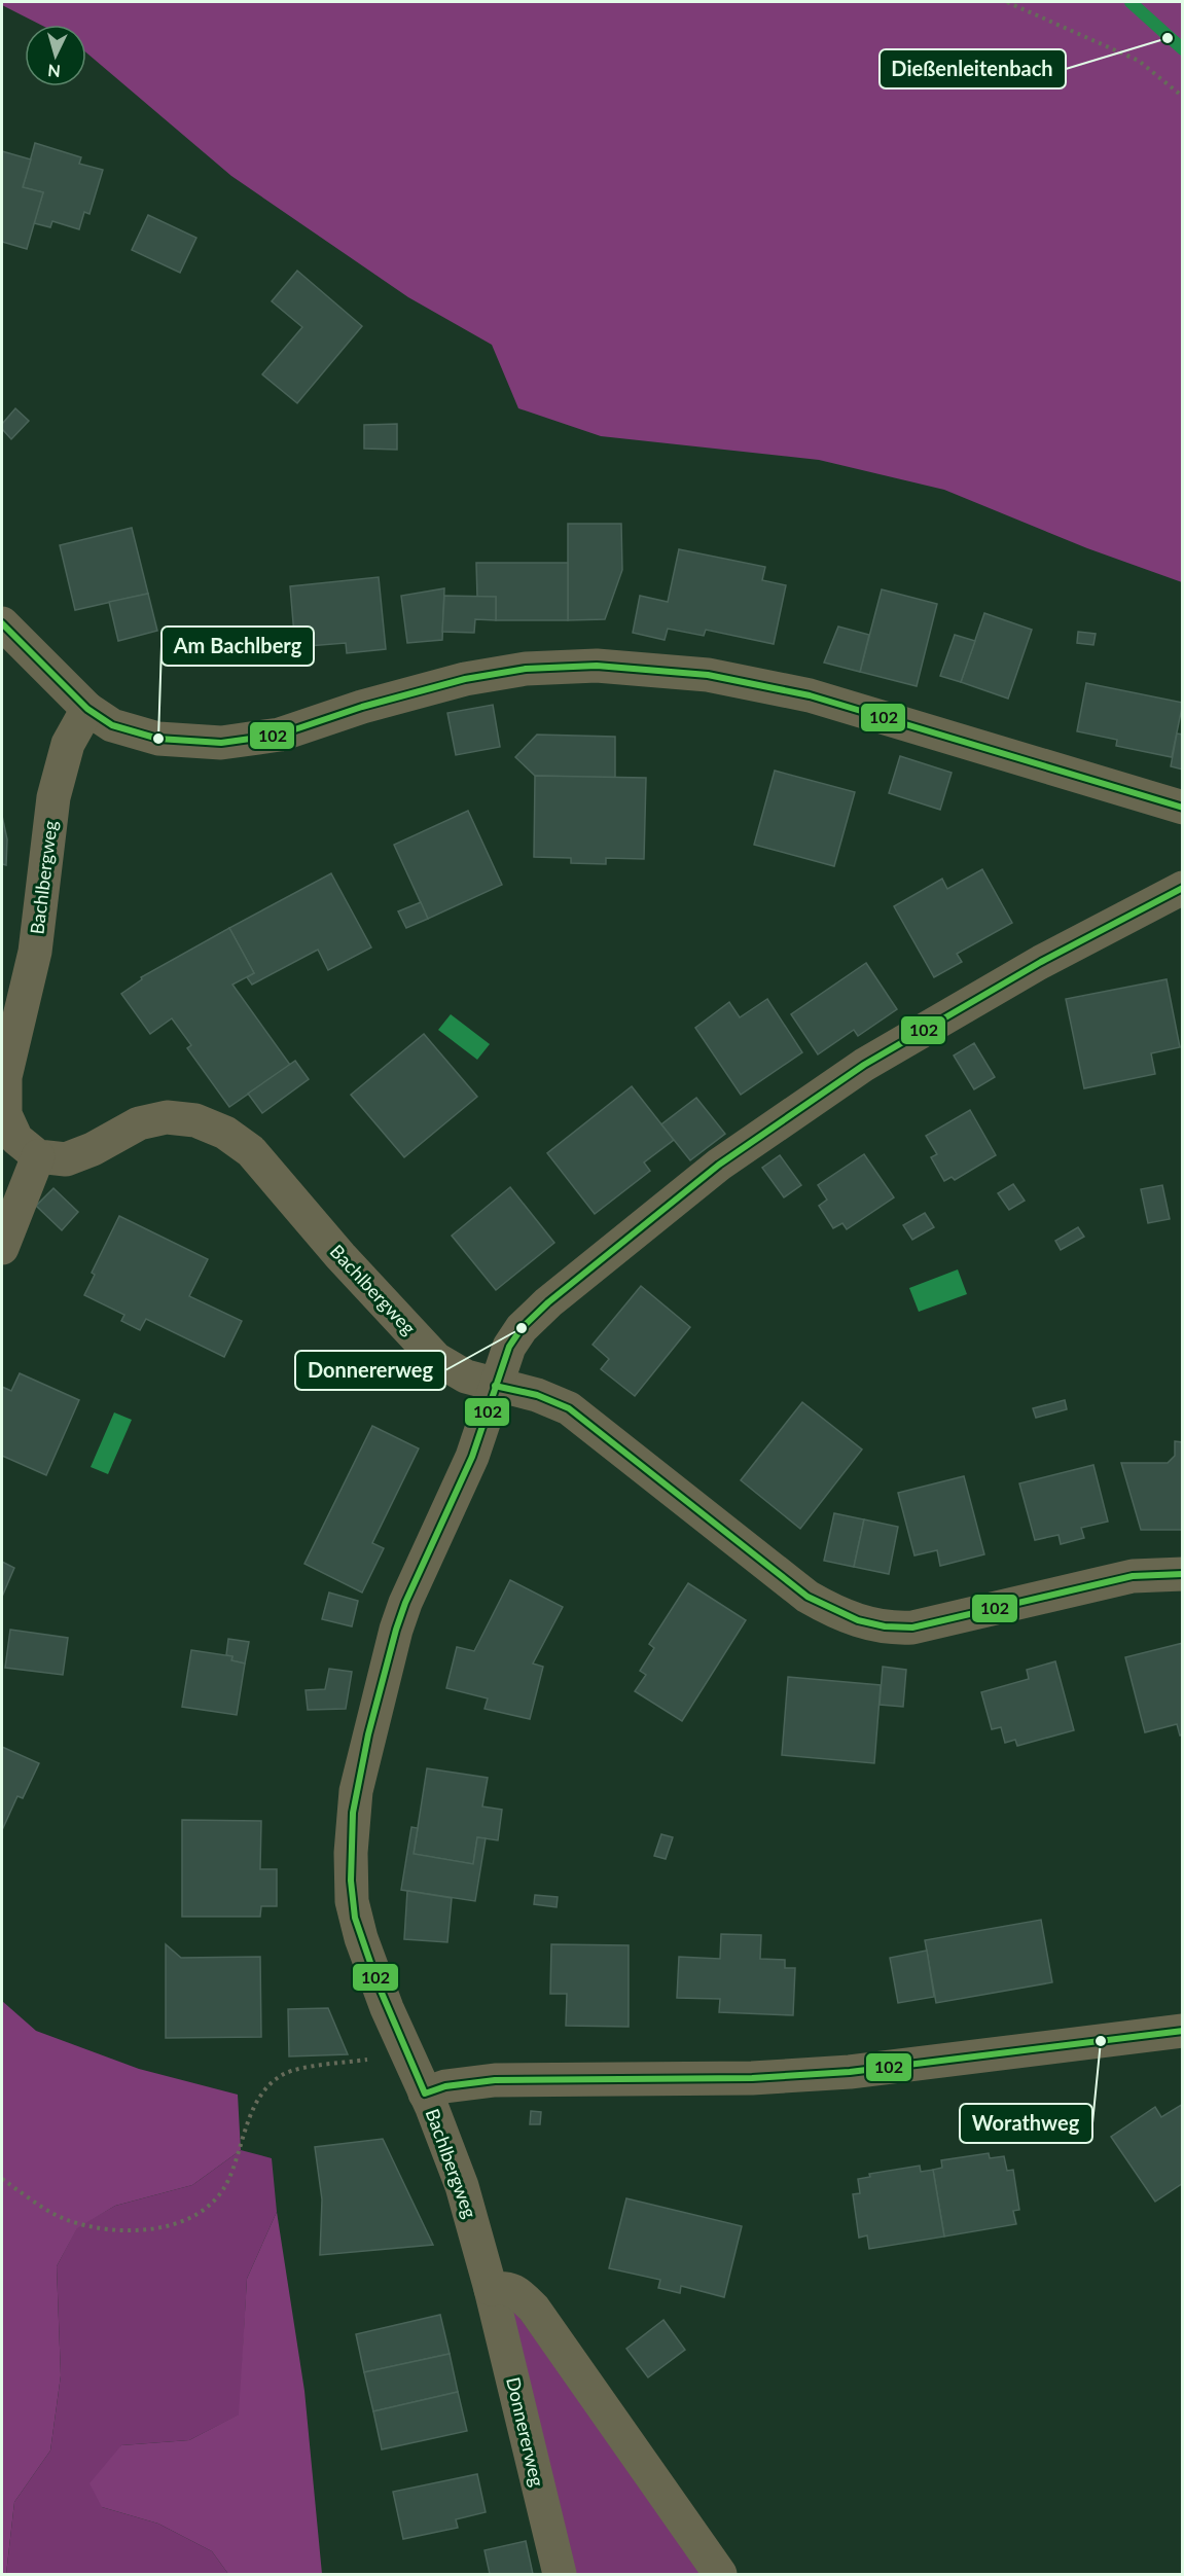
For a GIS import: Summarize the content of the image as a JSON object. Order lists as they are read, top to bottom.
{
  "streets": {
    "street": ["Bachlbergweg", "Donnererweg"]
  },
  "crossings": [
    ["Bachlbergweg", "Donnererweg"]
  ],
  "places": [
    "Dießenleitenbach",
    "Am Bachlberg",
    "Donnererweg",
    "Worathweg"
  ],
  "lines": ["transit line 102"],
  "north": "bottom"
}
